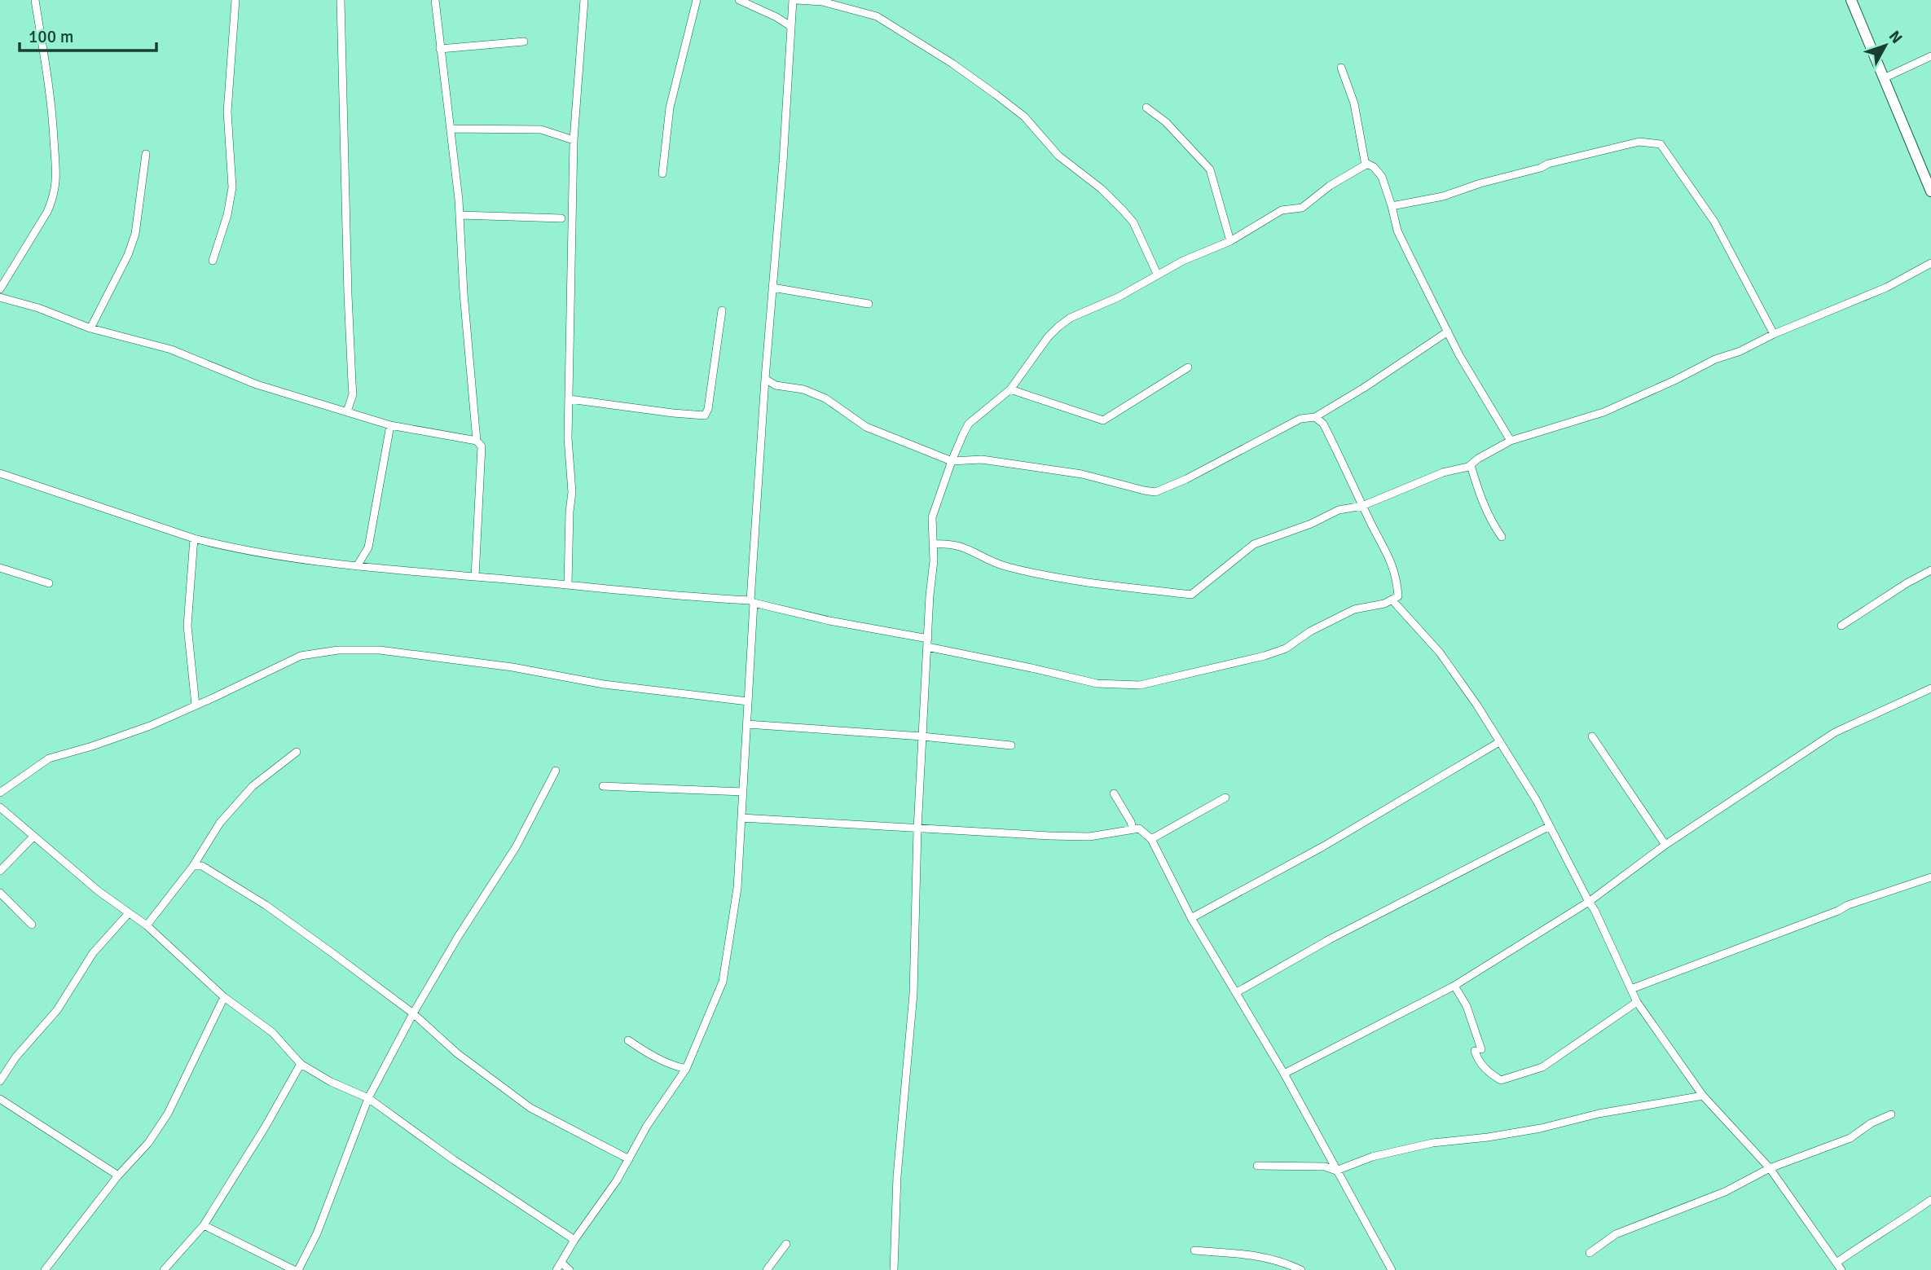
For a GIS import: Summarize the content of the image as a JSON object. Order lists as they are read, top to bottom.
{
  "scale_bar": "100 m",
  "north": "top right"
}
